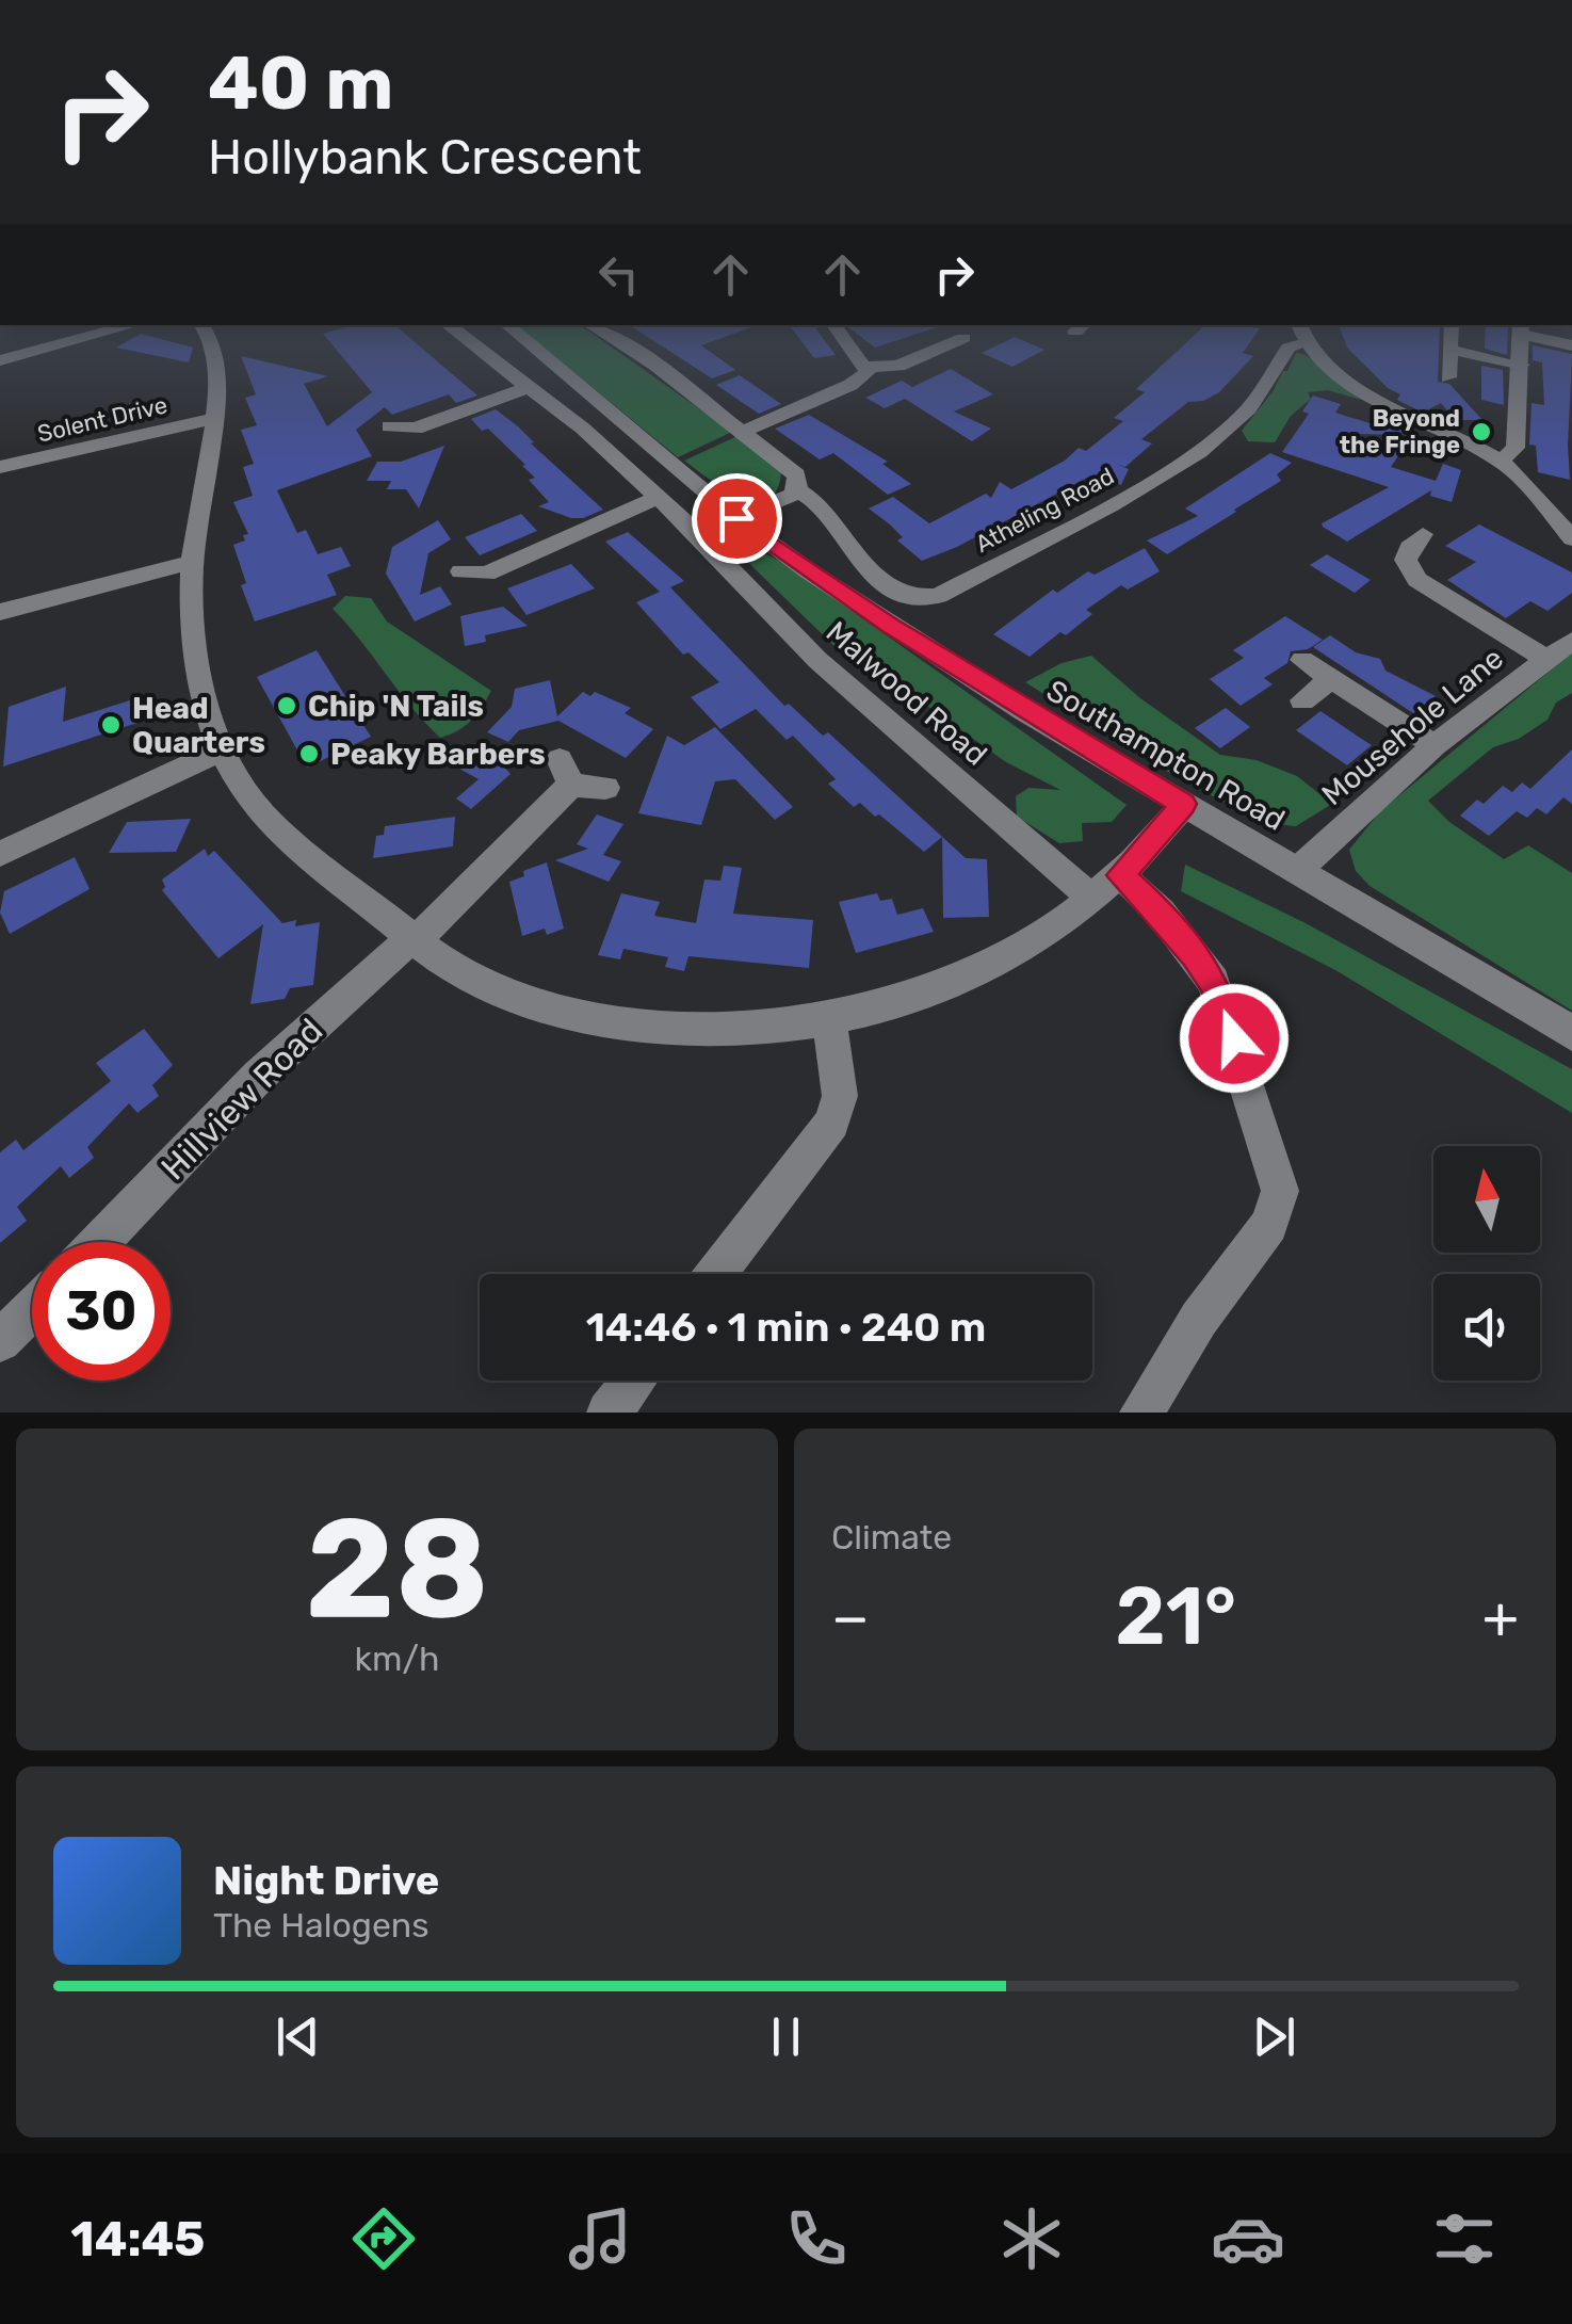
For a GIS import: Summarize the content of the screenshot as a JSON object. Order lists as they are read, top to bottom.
{
  "streets": {
    "street": [
      "Solent Drive",
      "Atheling Road",
      "Malwood Road",
      "Mousehole Lane",
      "Southampton Road",
      "Hillview Road"
    ]
  },
  "crossings": [
    ["Mousehole Lane", "Southampton Road"]
  ],
  "places": [
    "Beyond the Fringe",
    "Chip 'N Tails",
    "Head Quarters",
    "Peaky Barbers"
  ],
  "north": "top",
  "page": {
    "turn": ["40 m", "Hollybank Crescent"],
    "limit": "30",
    "trip": "14:46 · 1 min · 240 m",
    "tile": [
      ["28", "km/h"],
      "Climate"
    ],
    "heat": ["−", "21°", "+"],
    "song": ["Night Drive", "The Halogens"],
    "tabs": "14:45"
  }
}
